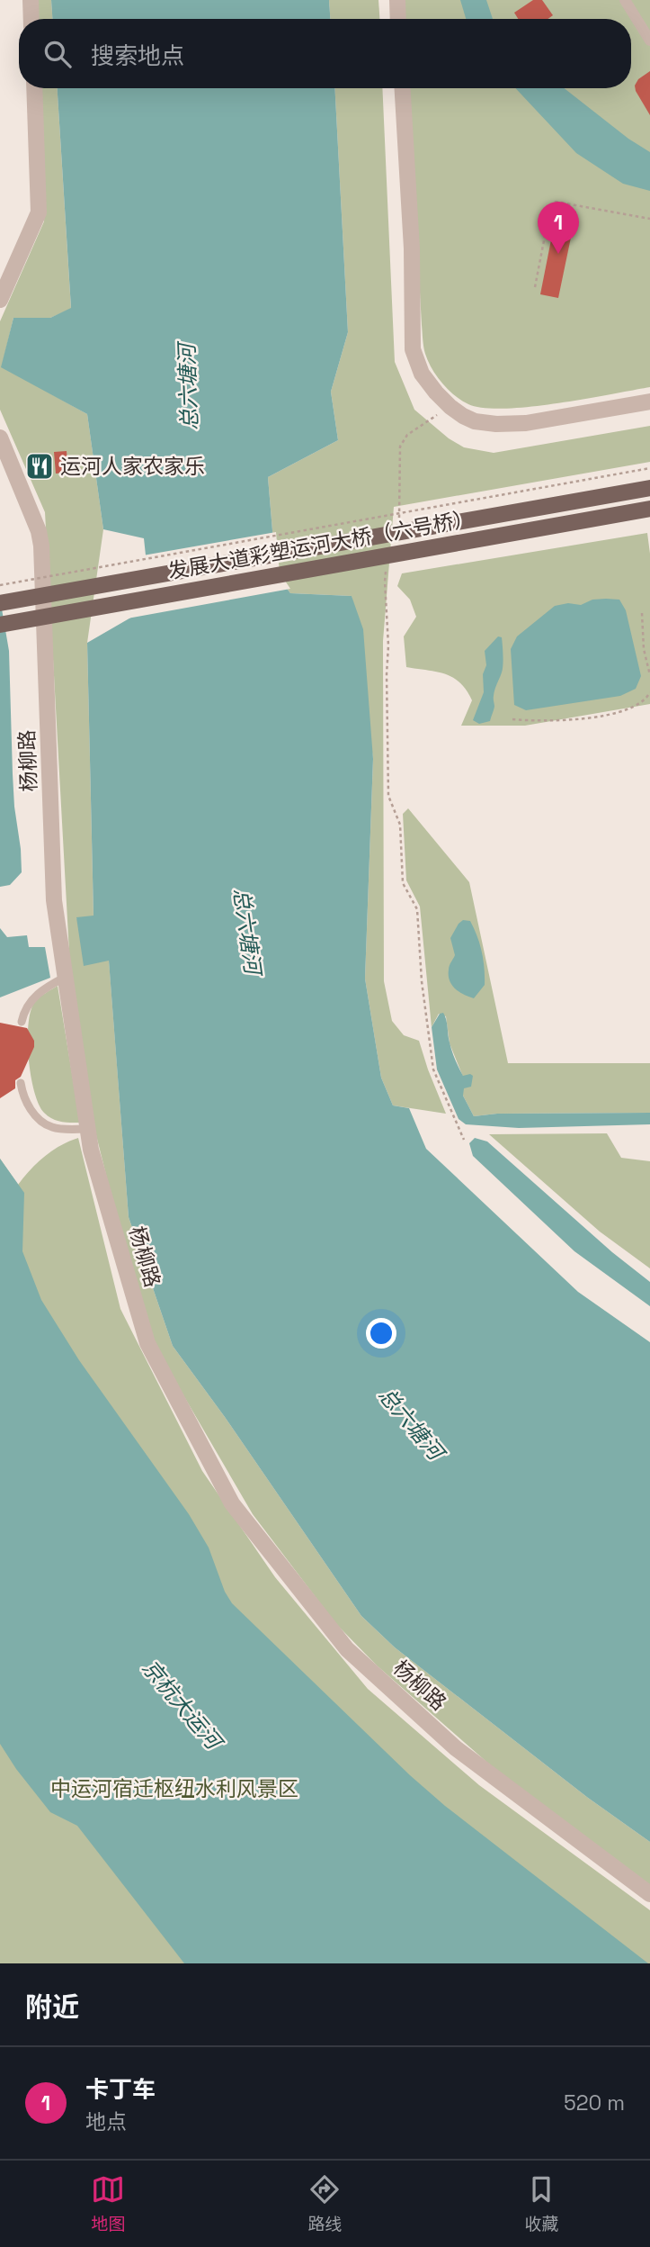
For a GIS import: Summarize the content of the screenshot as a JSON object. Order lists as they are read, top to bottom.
{
  "streets": {
    "main road": ["发展大道彩塑运河大桥（六号桥）"],
    "street": ["杨柳路"]
  },
  "water": ["总六塘河", "京杭大运河"],
  "parks": ["中运河宿迁枢纽水利风景区"],
  "places": {
    "restaurant": ["运河人家农家乐"]
  },
  "page": {
    "search": "搜索地点",
    "pins": "1",
    "heading": "附近",
    "list": [
      {
        "mark": "1",
        "name": "卡丁车",
        "note": "地点",
        "value": "520 m"
      }
    ],
    "nav": ["地图", "路线", "收藏"]
  }
}
